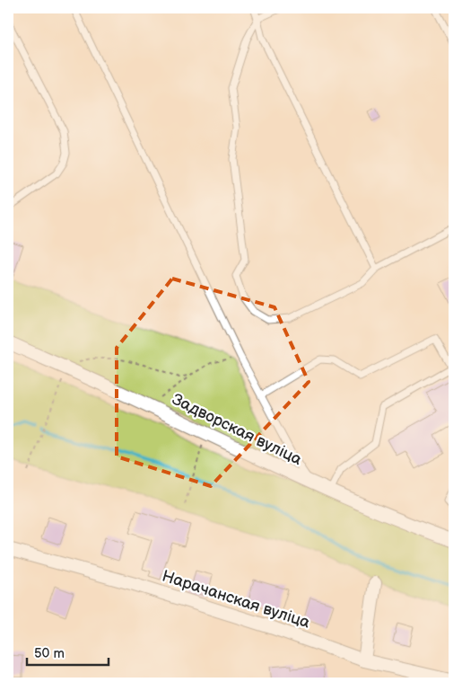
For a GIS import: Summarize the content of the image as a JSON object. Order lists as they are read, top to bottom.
{
  "streets": {
    "street": ["Задворская вуліца", "Нарачанская вуліца"]
  },
  "scale_bar": "50 m"
}
